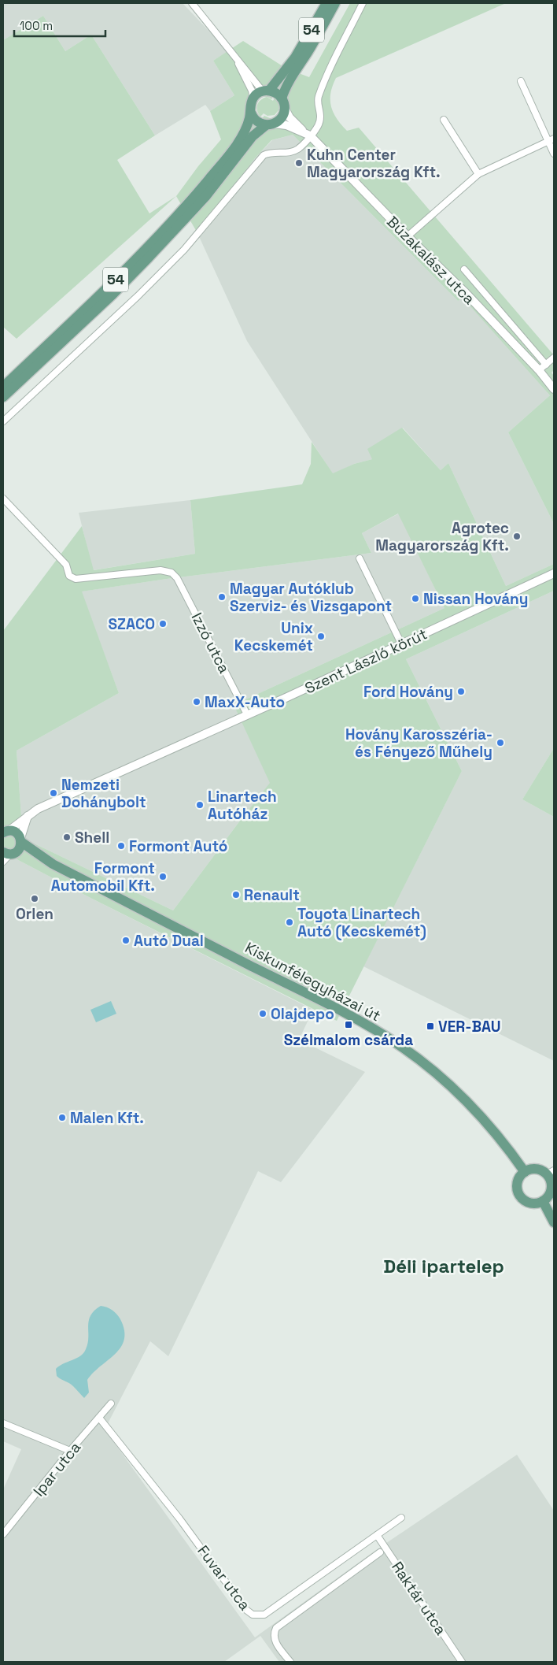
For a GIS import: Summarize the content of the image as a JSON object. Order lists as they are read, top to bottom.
{
  "streets": {
    "main road": ["54", "Kiskunfélegyházai út"],
    "street": [
      "Búzakalász utca",
      "Izzó utca",
      "Szent László körút",
      "Ipar utca",
      "Fuvar utca",
      "Raktár utca"
    ]
  },
  "crossings": [
    ["54", "Búzakalász utca"],
    ["Izzó utca", "Szent László körút"],
    ["Szent László körút", "Kiskunfélegyházai út"],
    ["Ipar utca", "Fuvar utca"],
    ["Fuvar utca", "Raktár utca"]
  ],
  "districts": ["Déli ipartelep"],
  "places": {
    "other": [
      "Kuhn Center Magyarország Kft.",
      "Agrotec Magyarország Kft.",
      "Magyar Autóklub Szerviz- és Vizsgapont",
      "Nissan Hovány",
      "SZACO",
      "Unix Kecskemét",
      "Ford Hovány",
      "MaxX-Auto",
      "Hovány Karosszéria- és Fényező Műhely",
      "Nemzeti Dohánybolt",
      "Linartech Autóház",
      "Shell",
      "Formont Autó",
      "Formont Automobil Kft.",
      "Renault",
      "Orlen",
      "Toyota Linartech Autó (Kecskemét)",
      "Autó Dual",
      "Olajdepo",
      "Malen Kft."
    ],
    "transit": ["Szélmalom csárda", "VER-BAU"]
  },
  "scale_bar": "100 m"
}
